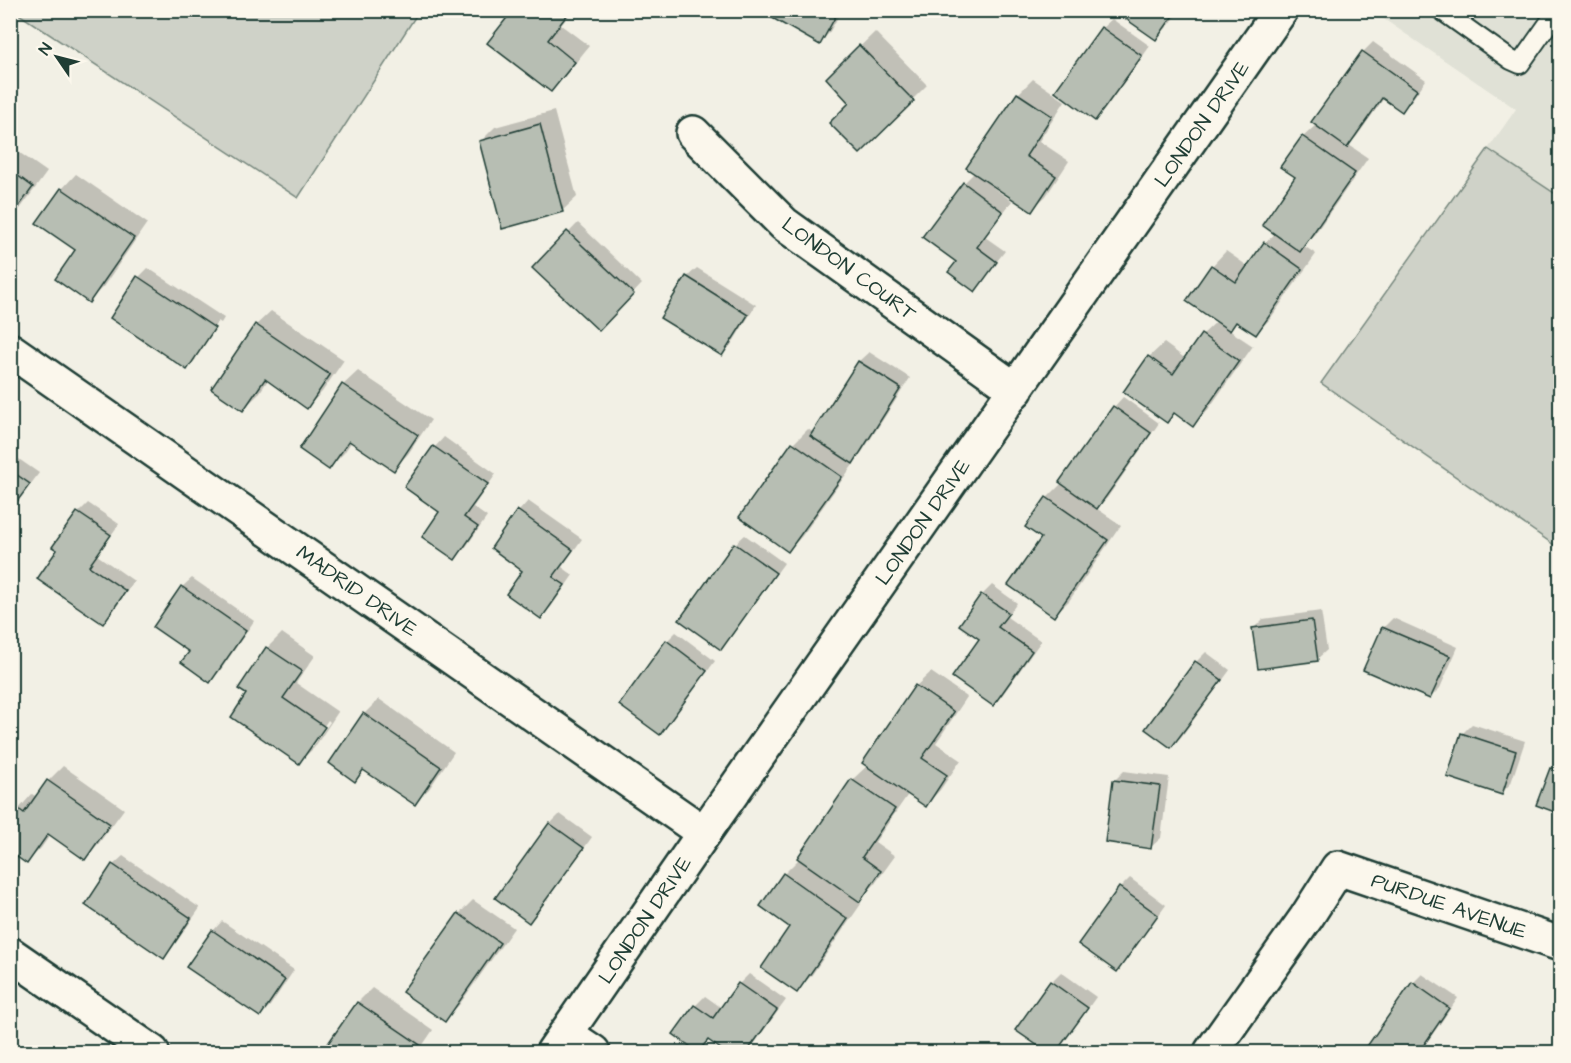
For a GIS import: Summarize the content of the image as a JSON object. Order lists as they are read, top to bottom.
{
  "streets": {
    "street": [
      "LONDON DRIVE",
      "LONDON COURT",
      "MADRID DRIVE",
      "PURDUE AVENUE"
    ]
  },
  "crossings": [
    ["LONDON DRIVE", "LONDON COURT"],
    ["LONDON DRIVE", "MADRID DRIVE"]
  ],
  "north": "top left"
}
